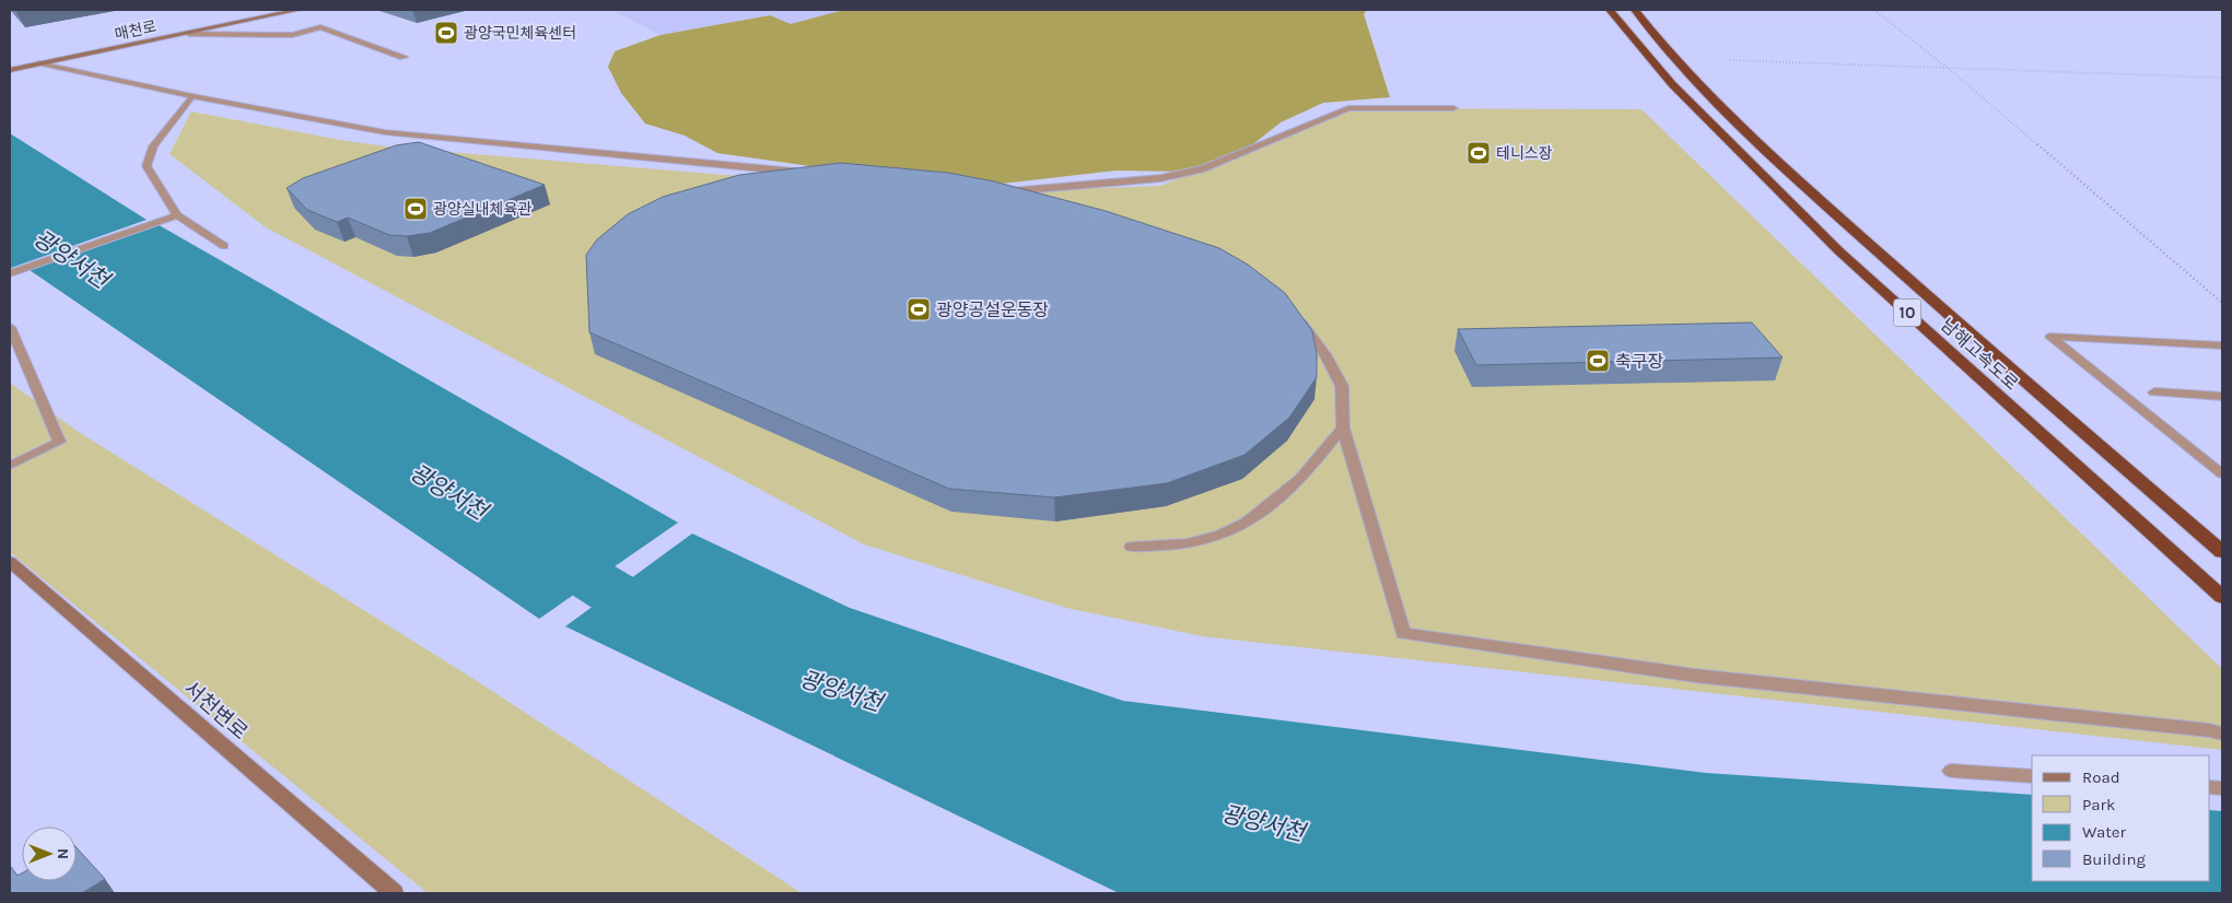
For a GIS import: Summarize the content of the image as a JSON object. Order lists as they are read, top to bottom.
{
  "streets": {
    "highway": ["10", "남해고속도로"],
    "street": ["매천로", "서천변로"]
  },
  "water": ["광양서천"],
  "places": {
    "sports": [
      "광양국민체육센터",
      "테니스장",
      "광양실내체육관",
      "광양공설운동장",
      "축구장"
    ]
  },
  "legend": [
    "Road",
    "Park",
    "Water",
    "Building"
  ],
  "north": "right"
}
